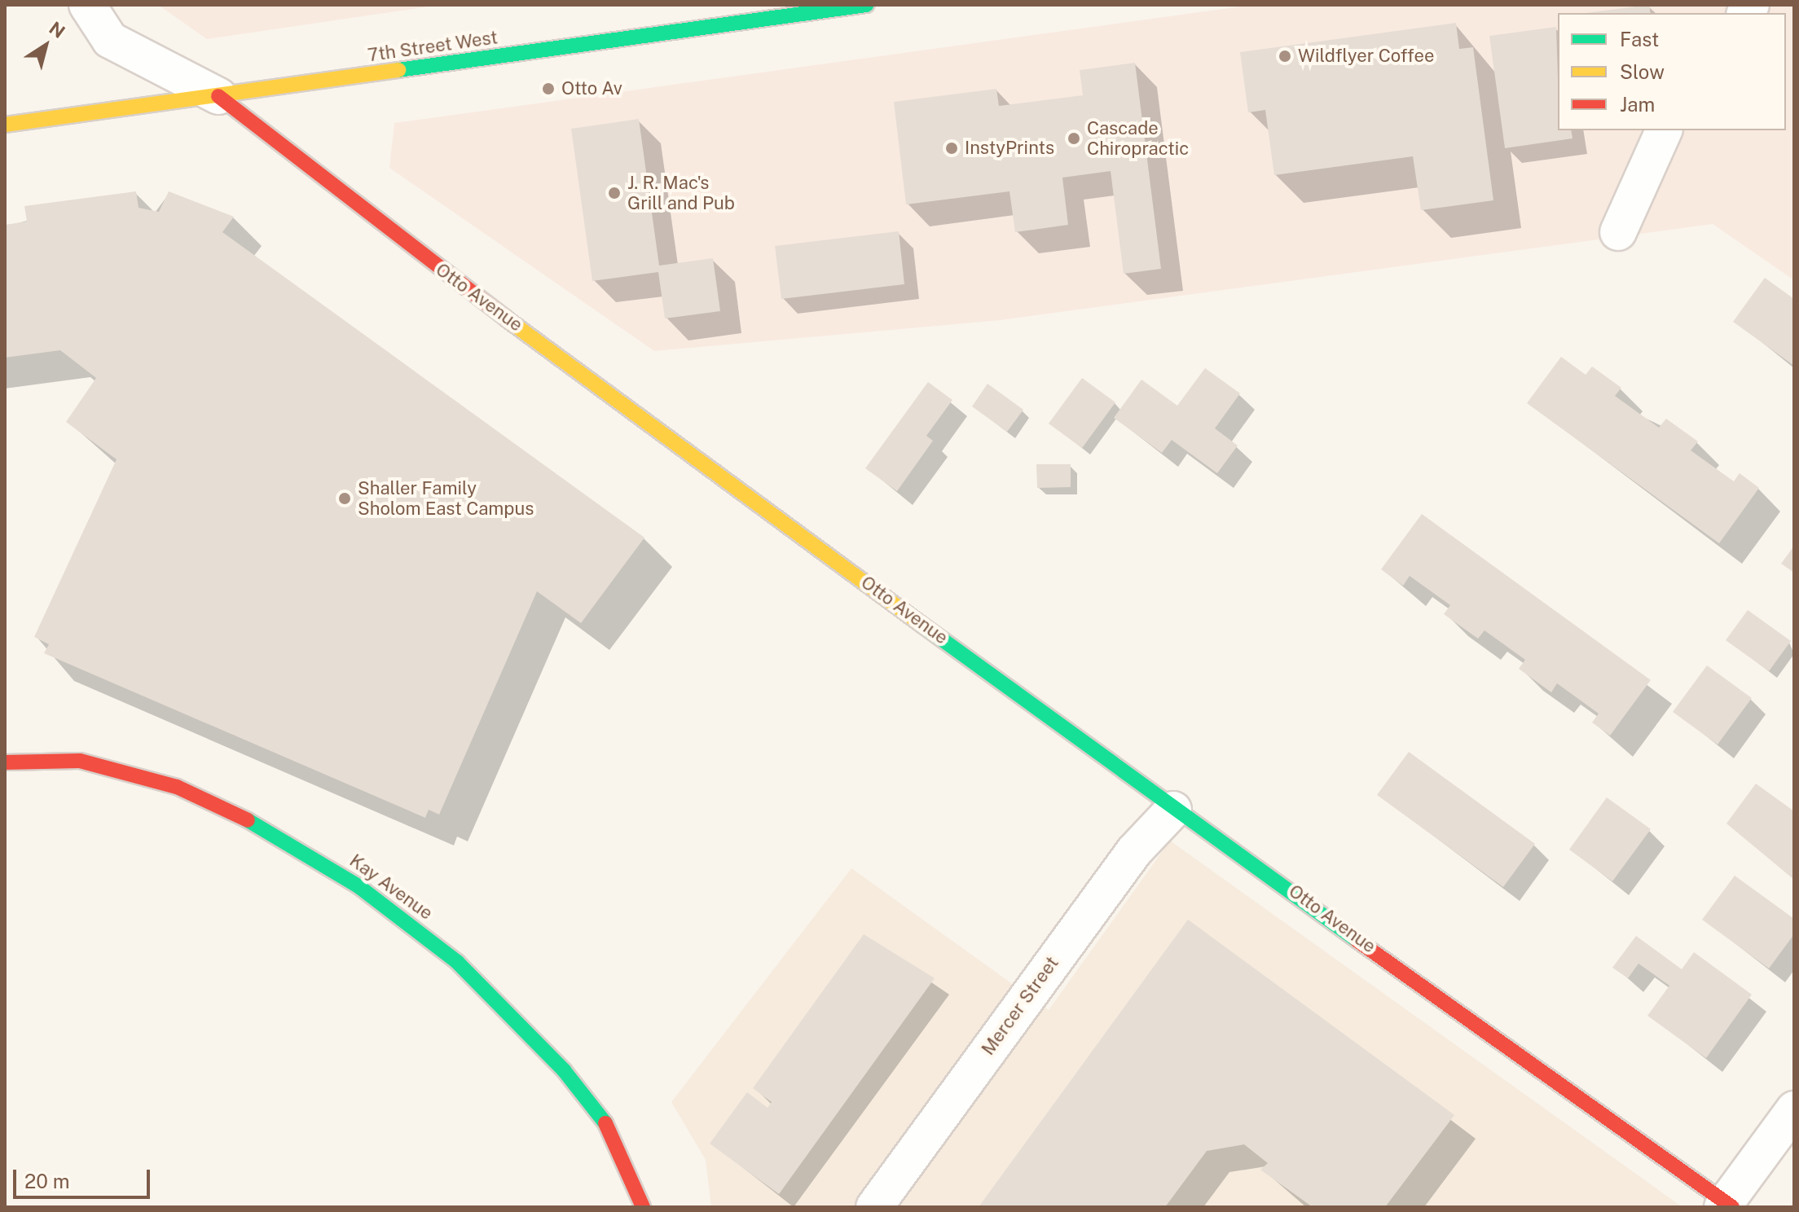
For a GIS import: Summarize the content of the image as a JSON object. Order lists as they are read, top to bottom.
{
  "streets": {
    "street": [
      "7th Street West",
      "Otto Avenue",
      "Kay Avenue",
      "Mercer Street"
    ]
  },
  "crossings": [
    ["7th Street West", "Otto Avenue"],
    ["Otto Avenue", "Mercer Street"]
  ],
  "places": [
    "Wildflyer Coffee",
    "Otto Av",
    "Cascade Chiropractic",
    "InstyPrints",
    "J. R. Mac's Grill and Pub",
    "Shaller Family Sholom East Campus"
  ],
  "legend": ["Fast", "Slow", "Jam"],
  "scale_bar": "20 m",
  "north": "top right"
}
